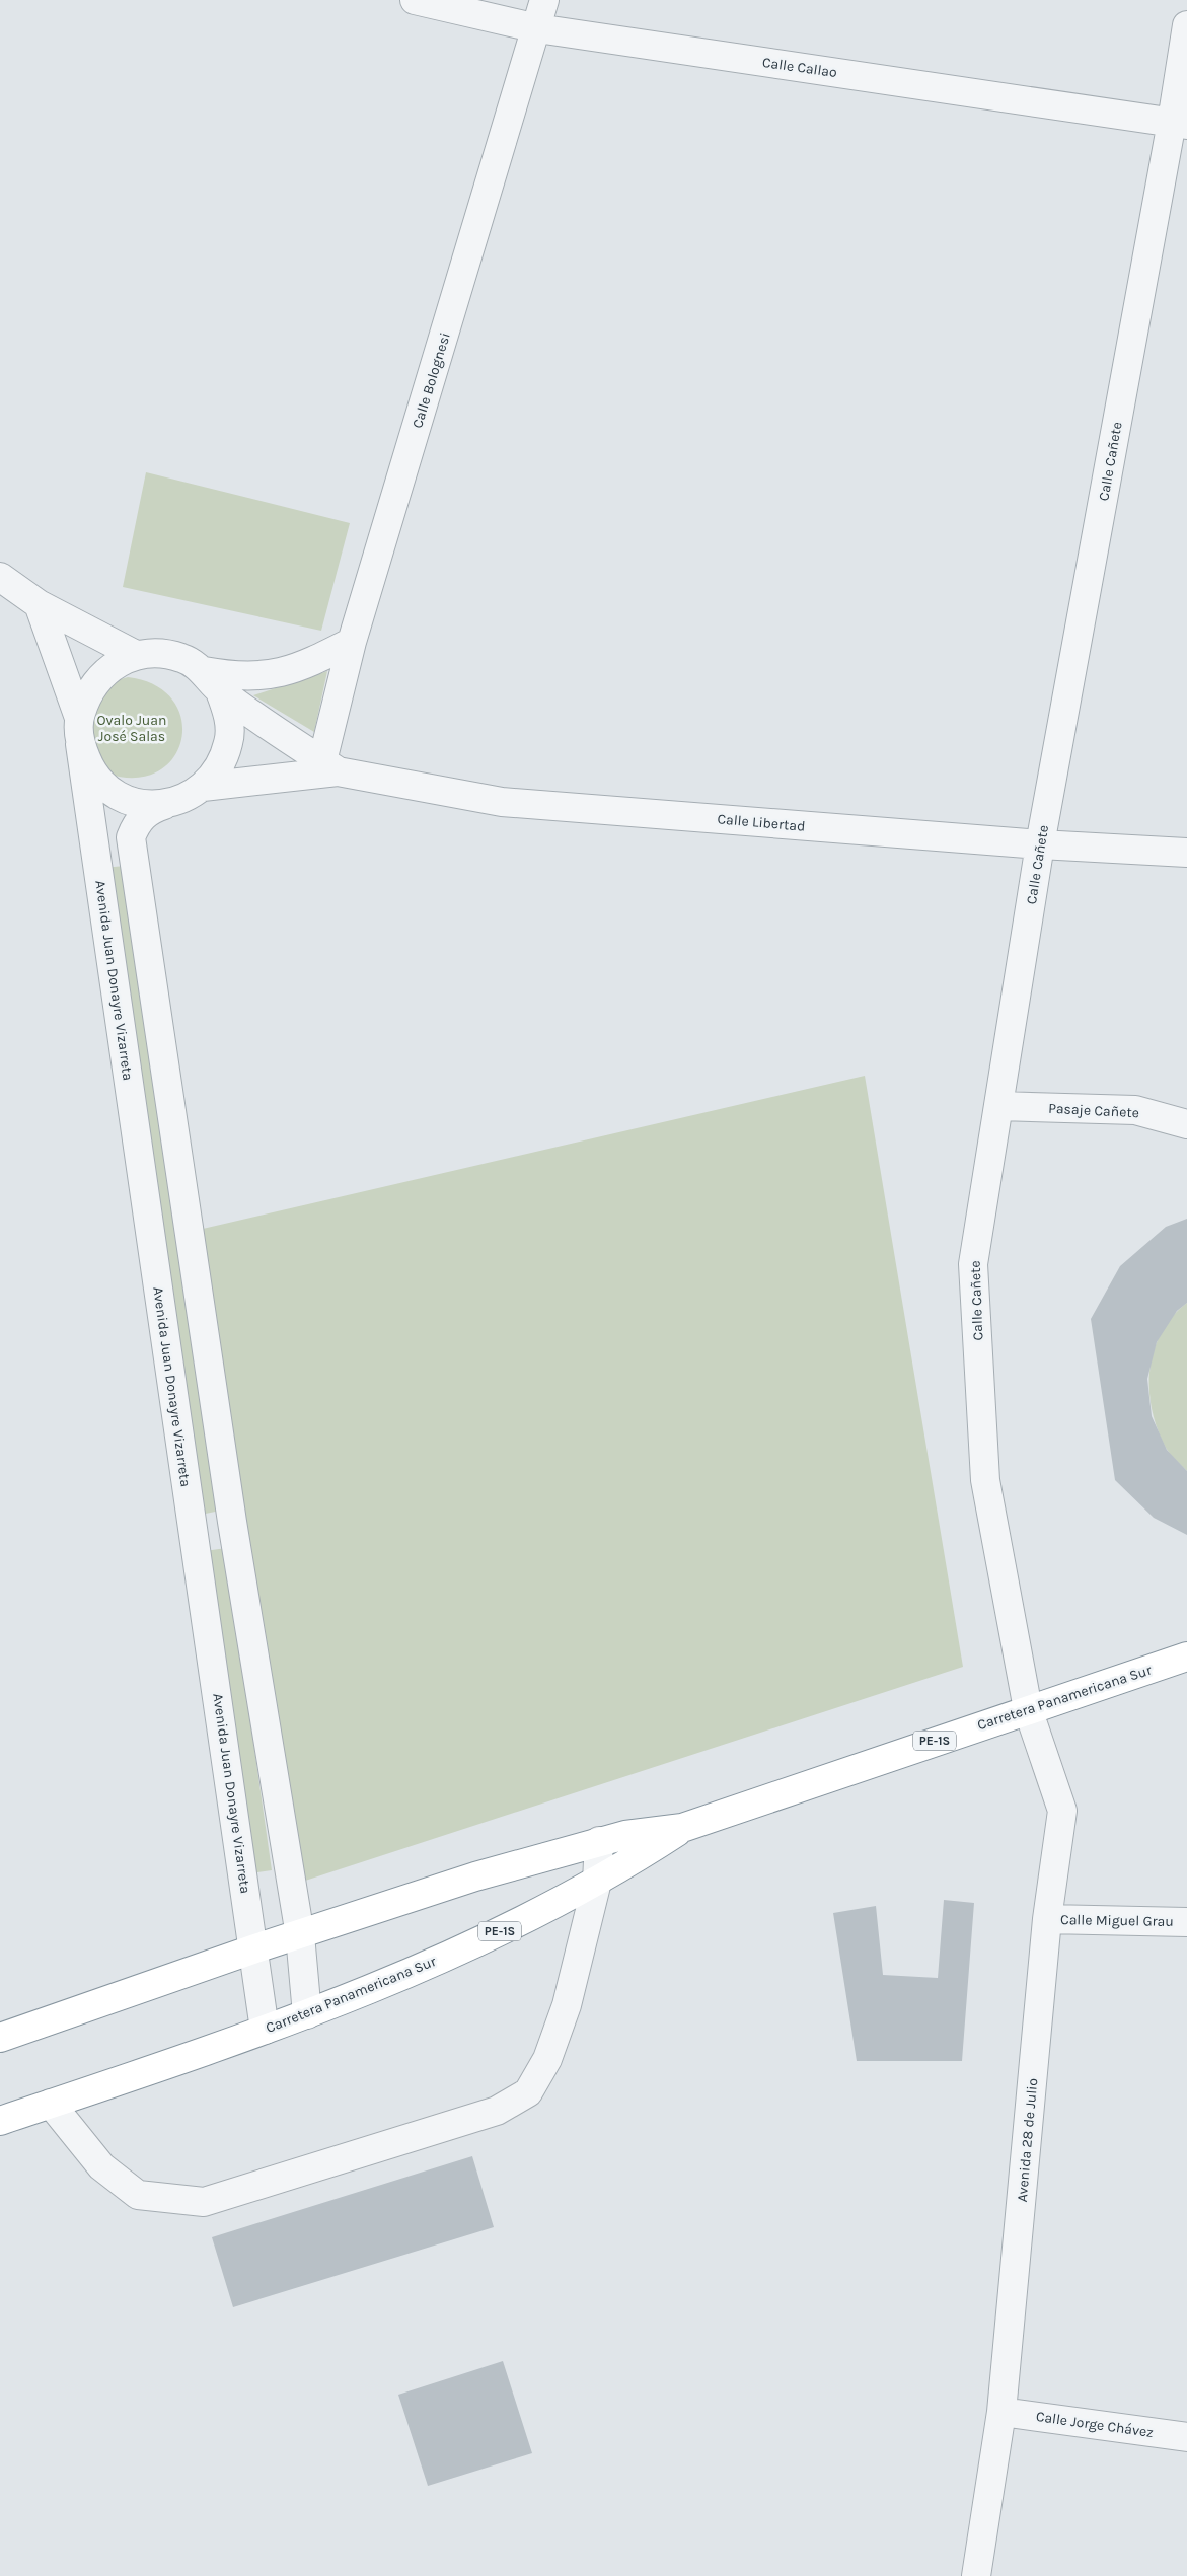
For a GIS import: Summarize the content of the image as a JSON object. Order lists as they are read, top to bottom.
{
  "streets": {
    "highway": ["Carretera Panamericana Sur", "PE-1S"],
    "street": [
      "Calle Callao",
      "Calle Bolognesi",
      "Calle Cañete",
      "Calle Libertad",
      "Avenida Juan Donayre Vizarreta",
      "Pasaje Cañete",
      "Calle Miguel Grau",
      "Avenida 28 de Julio",
      "Calle Jorge Chávez"
    ]
  },
  "crossings": [
    ["Calle Callao", "Calle Bolognesi"],
    ["Calle Callao", "Calle Cañete"],
    ["Calle Bolognesi", "Calle Libertad"],
    ["Calle Cañete", "Calle Libertad"],
    ["Calle Cañete", "Pasaje Cañete"],
    ["Calle Cañete", "Carretera Panamericana Sur"],
    ["Calle Cañete", "Avenida 28 de Julio"],
    ["Avenida Juan Donayre Vizarreta", "Carretera Panamericana Sur"],
    ["Carretera Panamericana Sur", "Avenida 28 de Julio"],
    ["Calle Miguel Grau", "Avenida 28 de Julio"],
    ["Avenida 28 de Julio", "Calle Jorge Chávez"]
  ],
  "parks": ["Ovalo Juan José Salas"]
}
